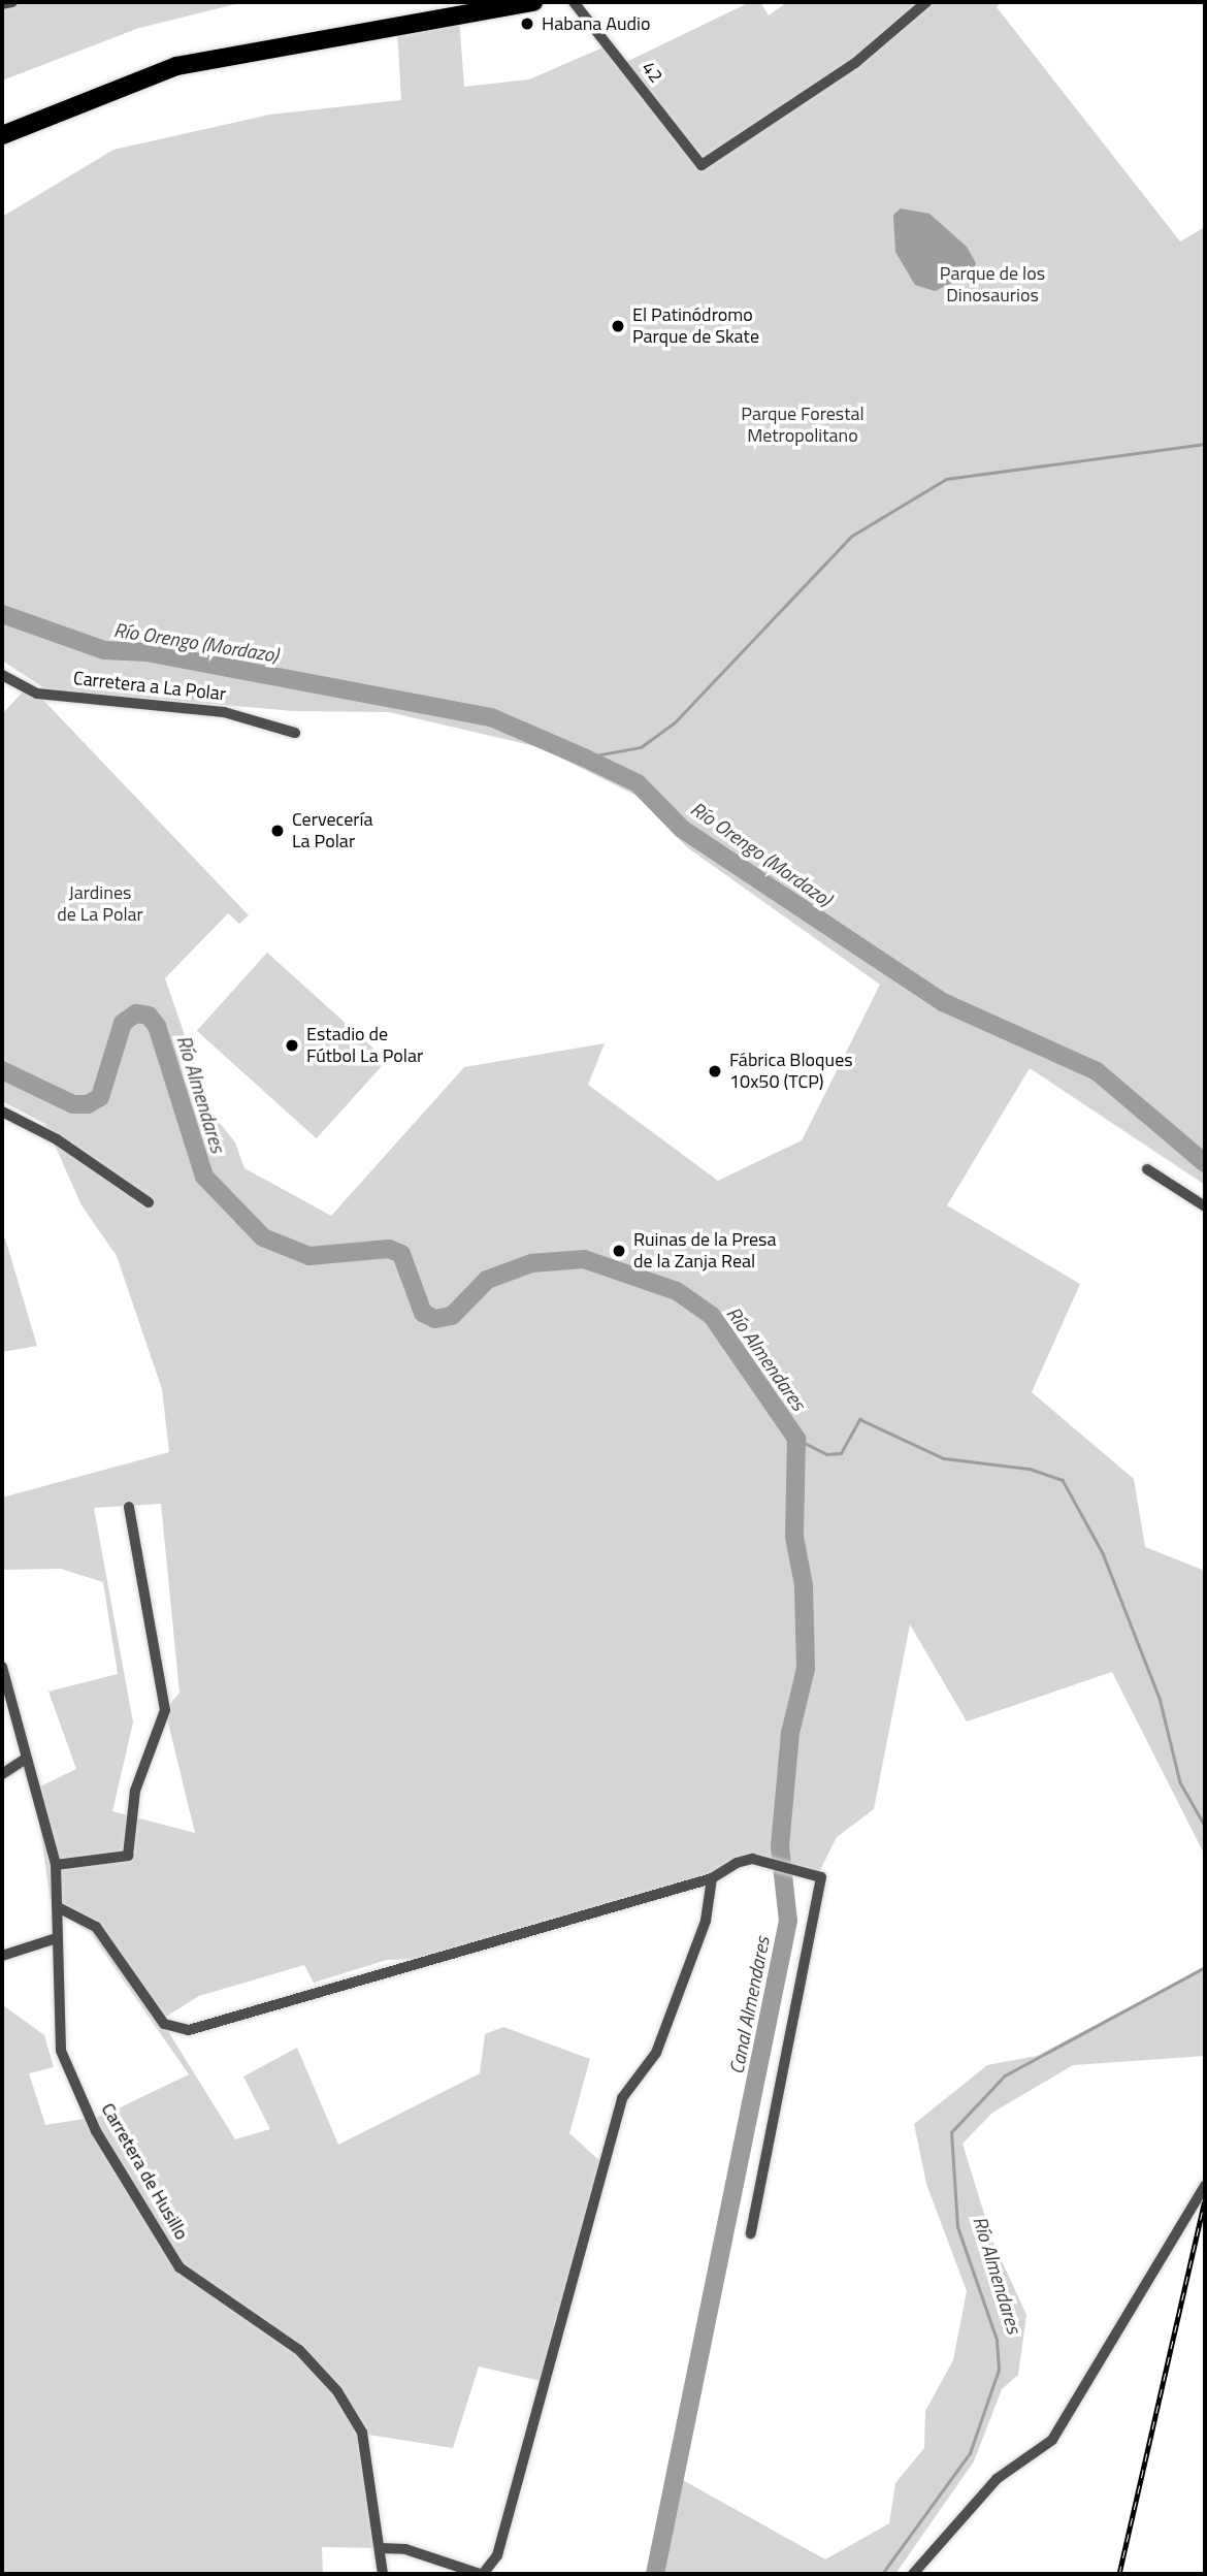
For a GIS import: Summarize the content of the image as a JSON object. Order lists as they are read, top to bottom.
{
  "streets": {
    "street": ["42", "Carretera a La Polar", "Carretera de Husillo"]
  },
  "water": ["Río Orengo (Mordazo)", "Río Almendares", "Canal Almendares"],
  "parks": ["Parque de los Dinosaurios", "Parque Forestal Metropolitano", "Jardines de La Polar"],
  "places": [
    "Habana Audio",
    "El Patinódromo Parque de Skate",
    "Cervecería La Polar",
    "Estadio de Fútbol La Polar",
    "Fábrica Bloques 10x50 (TCP)",
    "Ruinas de la Presa de la Zanja Real"
  ]
}
